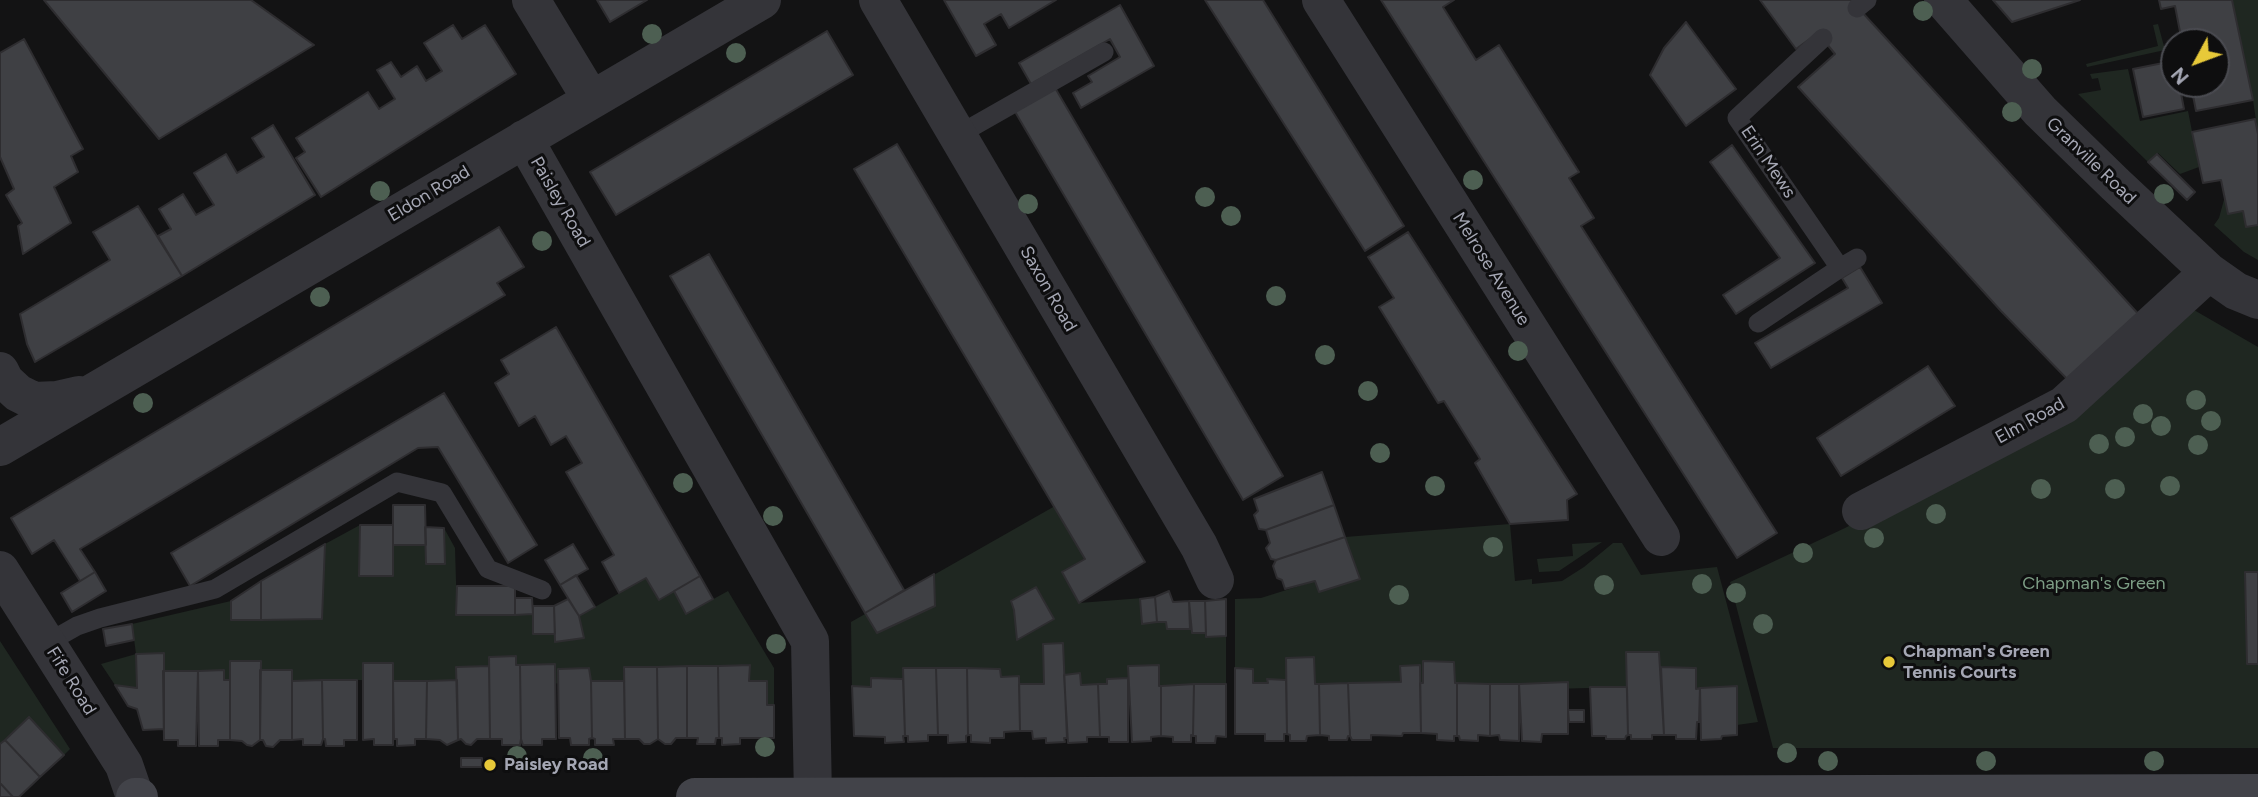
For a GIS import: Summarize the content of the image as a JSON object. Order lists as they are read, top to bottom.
{
  "streets": {
    "street": [
      "Granville Road",
      "Eldon Road",
      "Paisley Road",
      "Melrose Avenue",
      "Saxon Road",
      "Elm Road",
      "Fife Road"
    ],
    "lane": ["Erin Mews"]
  },
  "crossings": [
    ["Granville Road", "Elm Road"],
    ["Eldon Road", "Paisley Road"]
  ],
  "parks": ["Chapman's Green"],
  "places": ["Chapman's Green Tennis Courts", "Paisley Road"],
  "north": "bottom left"
}
